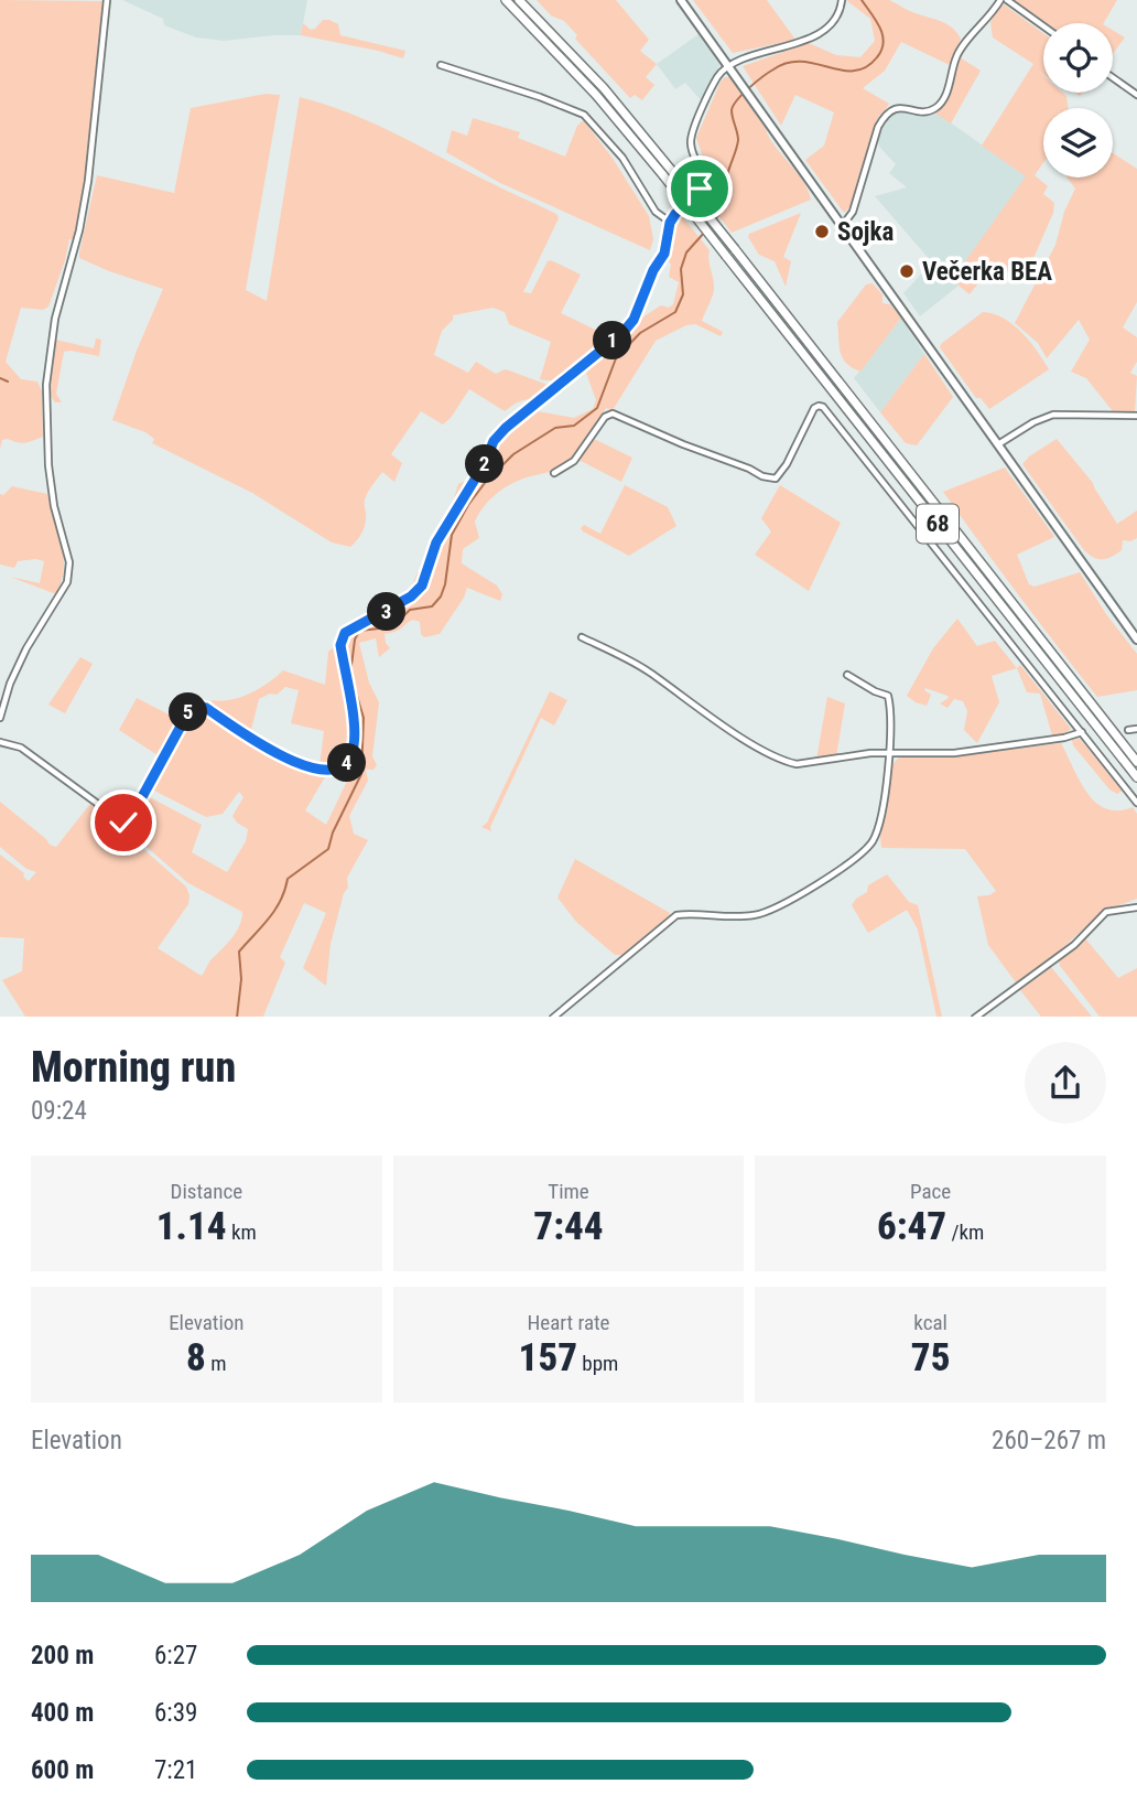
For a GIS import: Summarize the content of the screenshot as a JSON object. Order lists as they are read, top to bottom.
{
  "streets": {
    "highway": ["68"]
  },
  "places": ["Sojka", "Večerka BEA"],
  "page": {
    "pins": [
      "1",
      "2",
      "3",
      "5",
      "4"
    ],
    "heading": ["Morning run", "09:24"],
    "stats": [
      ["Distance", "1.14 km"],
      ["Time", "7:44"],
      ["Pace", "6:47 /km"],
      ["Elevation", "8 m"],
      ["Heart rate", "157 bpm"],
      ["kcal", "75"]
    ],
    "chart": ["Elevation", "260–267 m"],
    "list": [
      {
        "name": "200 m",
        "note": "6:27"
      },
      {
        "name": "400 m",
        "note": "6:39"
      },
      {
        "name": "600 m",
        "note": "7:21"
      }
    ]
  }
}
